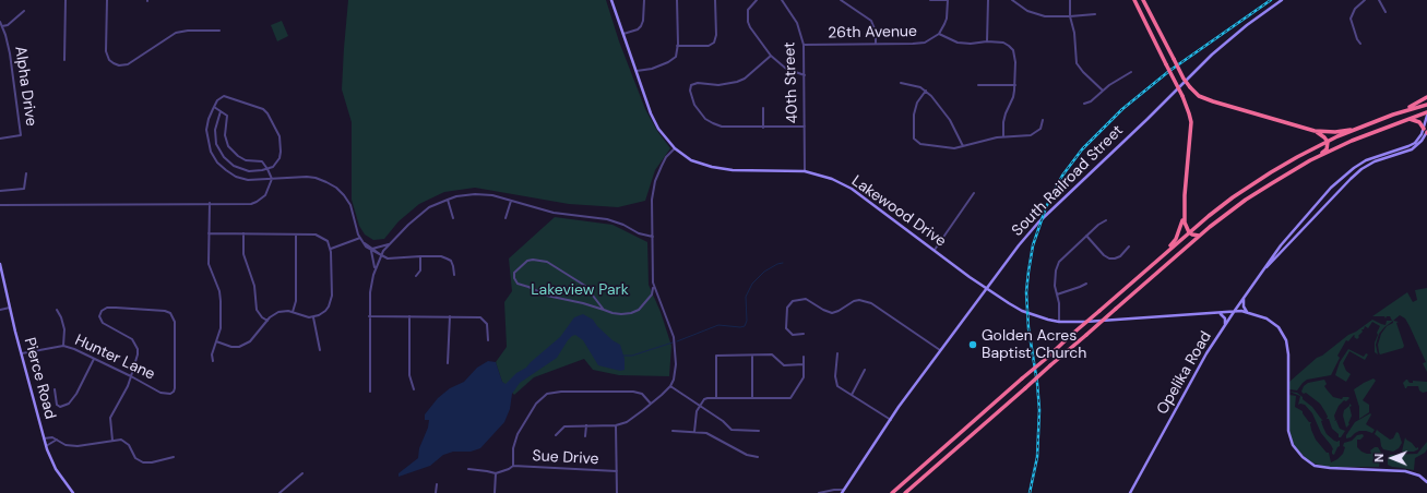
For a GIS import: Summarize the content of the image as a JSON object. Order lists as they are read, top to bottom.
{
  "streets": {
    "street": [
      "26th Avenue",
      "40th Street",
      "Alpha Drive",
      "South Railroad Street",
      "Lakewood Drive",
      "Hunter Lane",
      "Opelika Road",
      "Pierce Road",
      "Sue Drive"
    ]
  },
  "crossings": [
    ["26th Avenue", "40th Street"],
    ["40th Street", "Lakewood Drive"],
    ["South Railroad Street", "Lakewood Drive"],
    ["Lakewood Drive", "Opelika Road"],
    ["Hunter Lane", "Pierce Road"]
  ],
  "parks": ["Lakeview Park"],
  "places": ["Golden Acres Baptist Church"],
  "north": "left"
}
